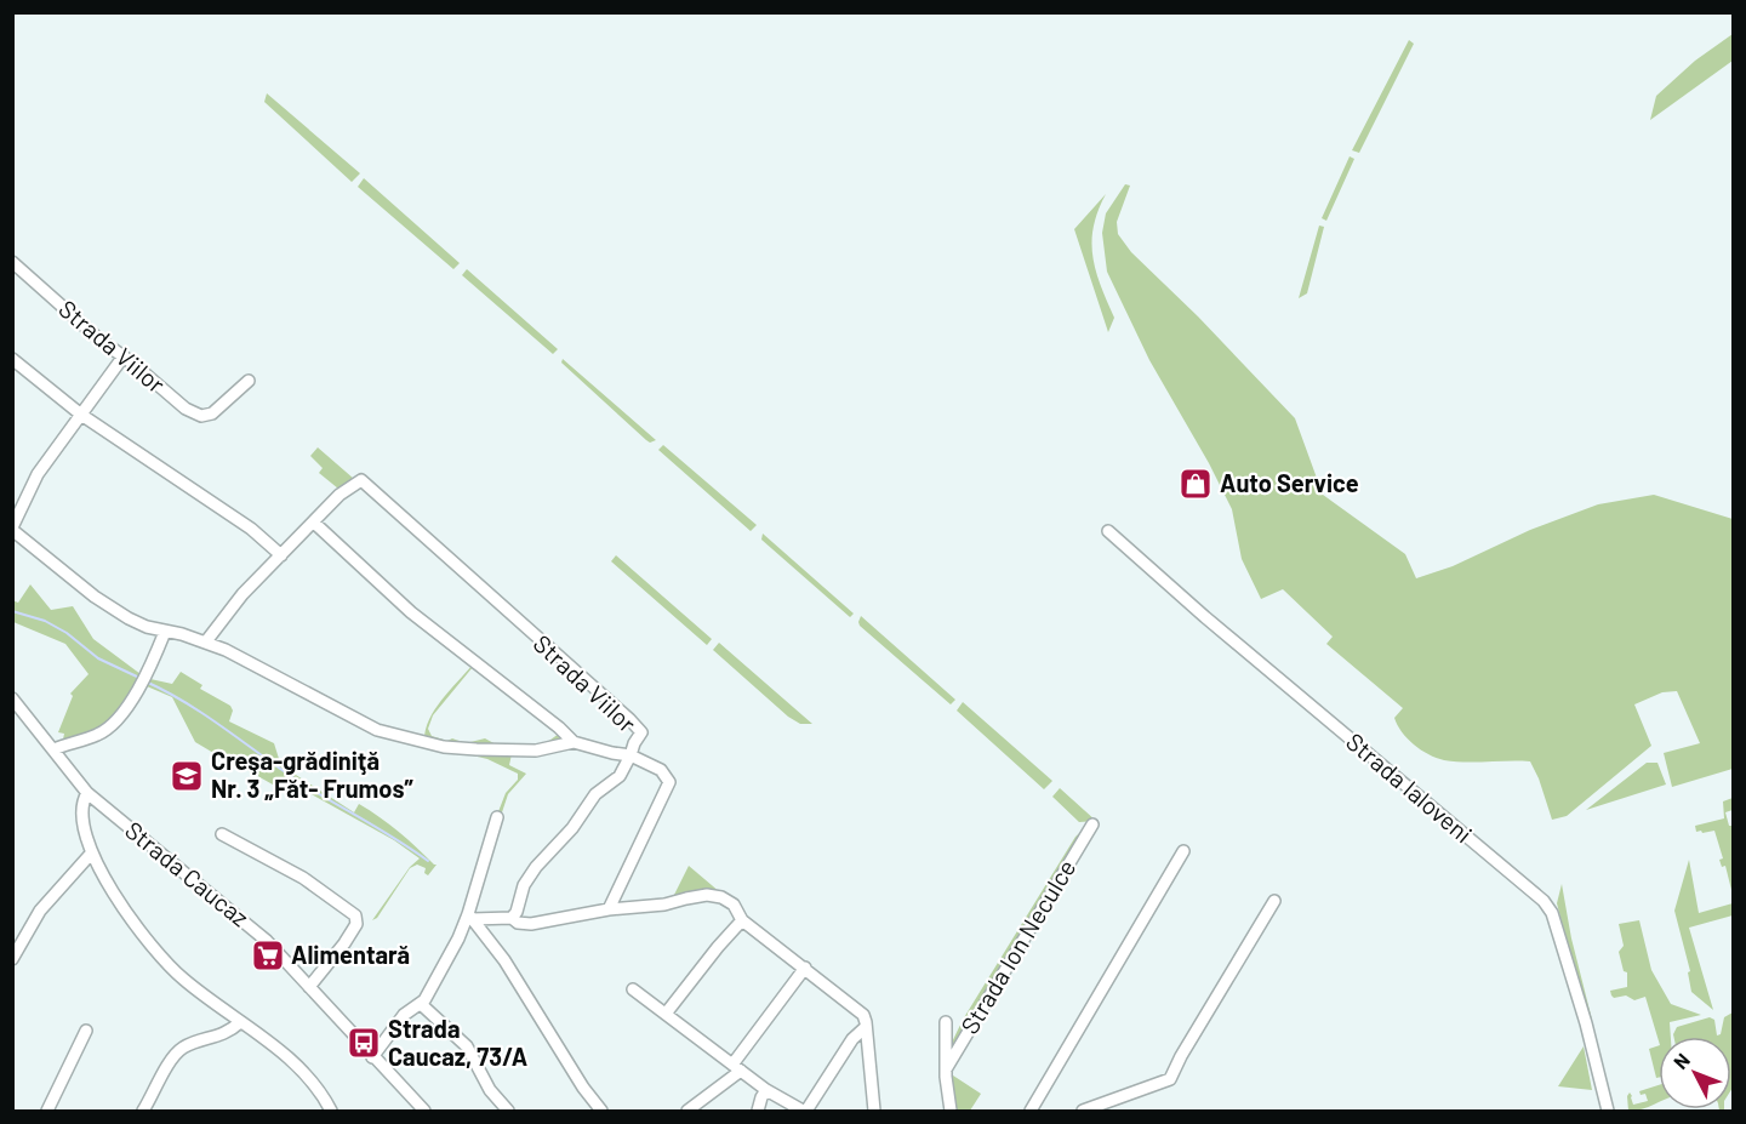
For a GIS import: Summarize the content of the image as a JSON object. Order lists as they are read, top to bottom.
{
  "streets": {
    "street": [
      "Strada Viilor",
      "Strada Ialoveni",
      "Strada Caucaz",
      "Strada Ion Neculce"
    ]
  },
  "places": {
    "shop": ["Auto Service"],
    "school or university": ["Creşa-grădiniţă Nr. 3 „Făt- Frumos”"],
    "supermarket": ["Alimentară"],
    "bus stop": ["Strada Caucaz, 73/A"]
  },
  "north": "top left"
}
